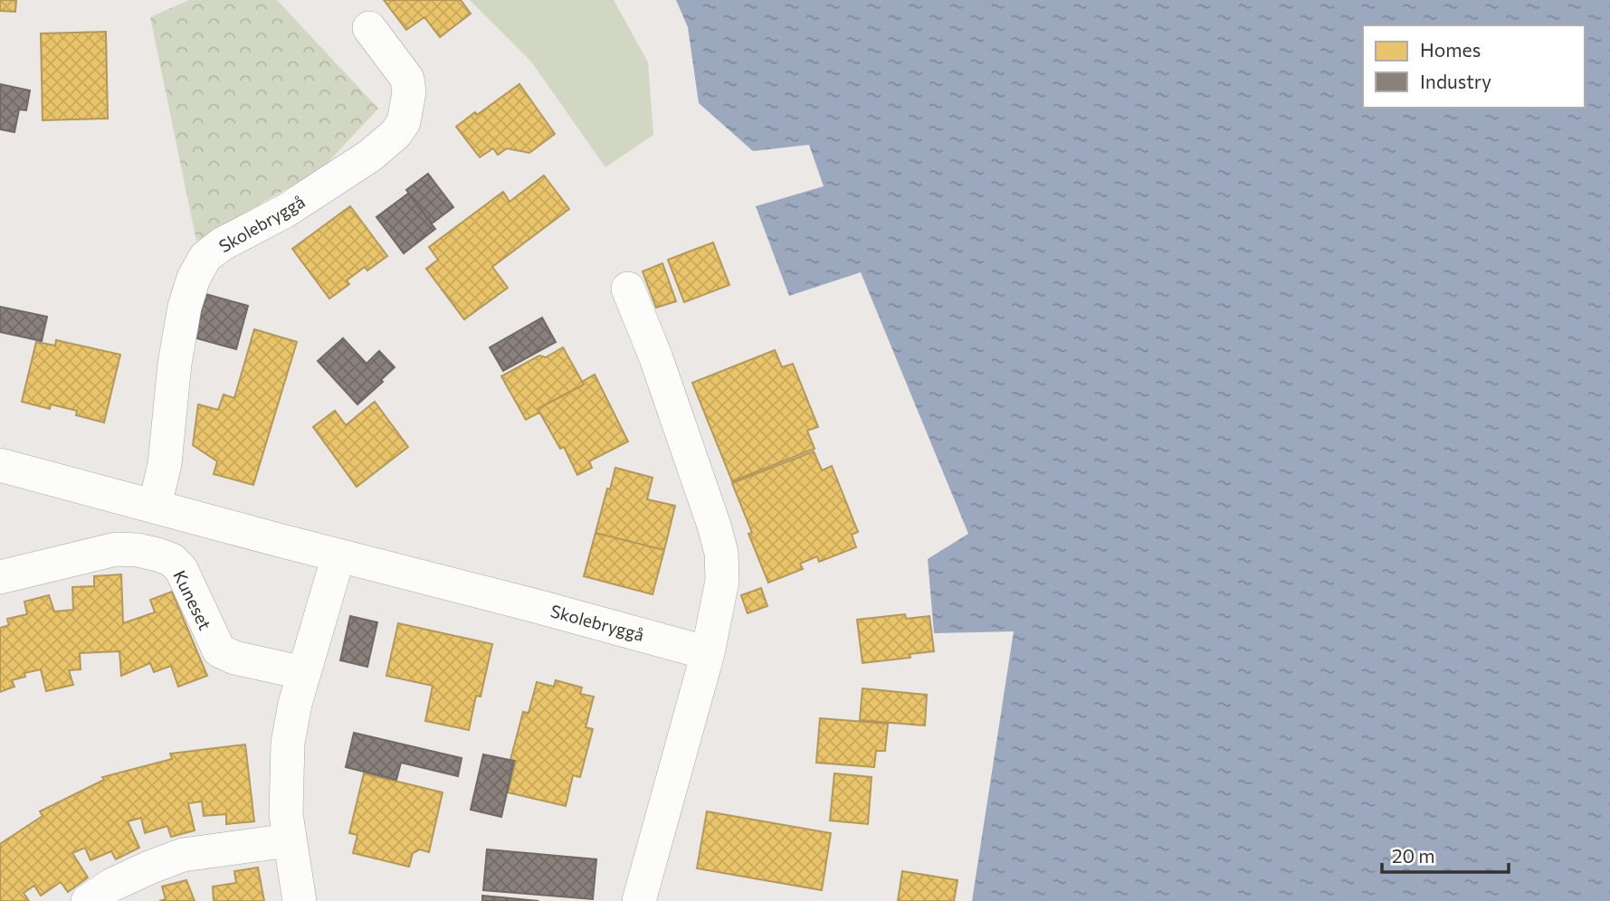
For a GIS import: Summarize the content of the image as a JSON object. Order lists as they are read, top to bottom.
{
  "streets": {
    "street": ["Skolebryggå", "Kuneset"]
  },
  "legend": ["Homes", "Industry"],
  "scale_bar": "20 m"
}
